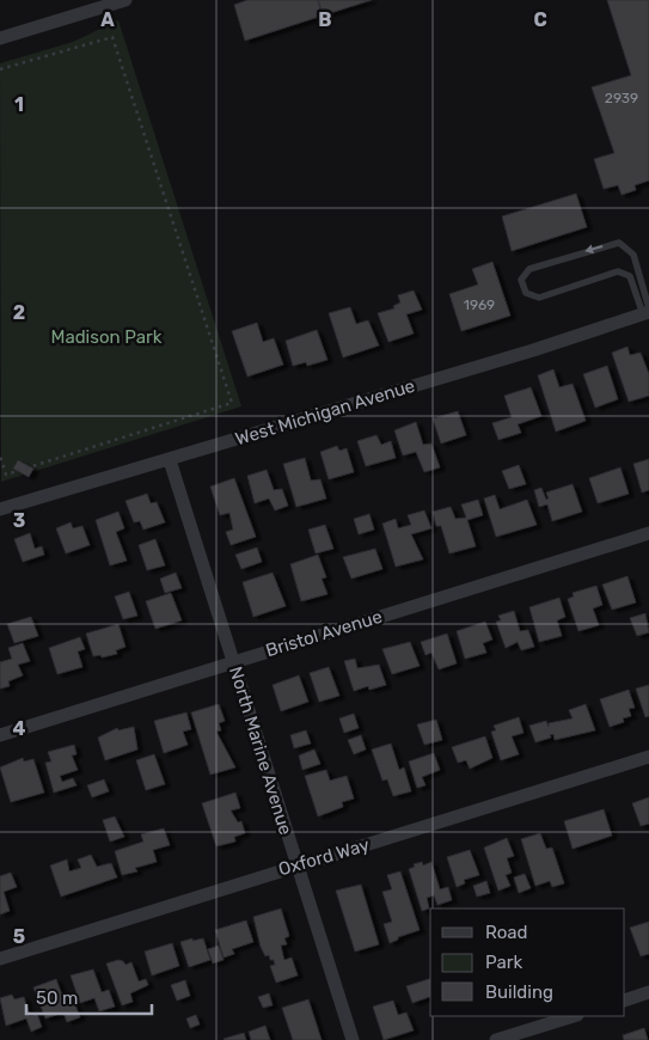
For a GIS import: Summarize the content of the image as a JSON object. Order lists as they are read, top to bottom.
{
  "streets": {
    "street": [
      "West Michigan Avenue",
      "Bristol Avenue",
      "North Marine Avenue",
      "Oxford Way"
    ]
  },
  "crossings": [
    ["West Michigan Avenue", "North Marine Avenue"],
    ["Bristol Avenue", "North Marine Avenue"],
    ["North Marine Avenue", "Oxford Way"]
  ],
  "parks": ["Madison Park"],
  "house_numbers": ["2939", "1969"],
  "legend": ["Road", "Park", "Building"],
  "scale_bar": "50 m",
  "grid": {
    "columns": ["A", "B", "C"],
    "rows": [
      "1",
      "2",
      "3",
      "4",
      "5"
    ]
  }
}
